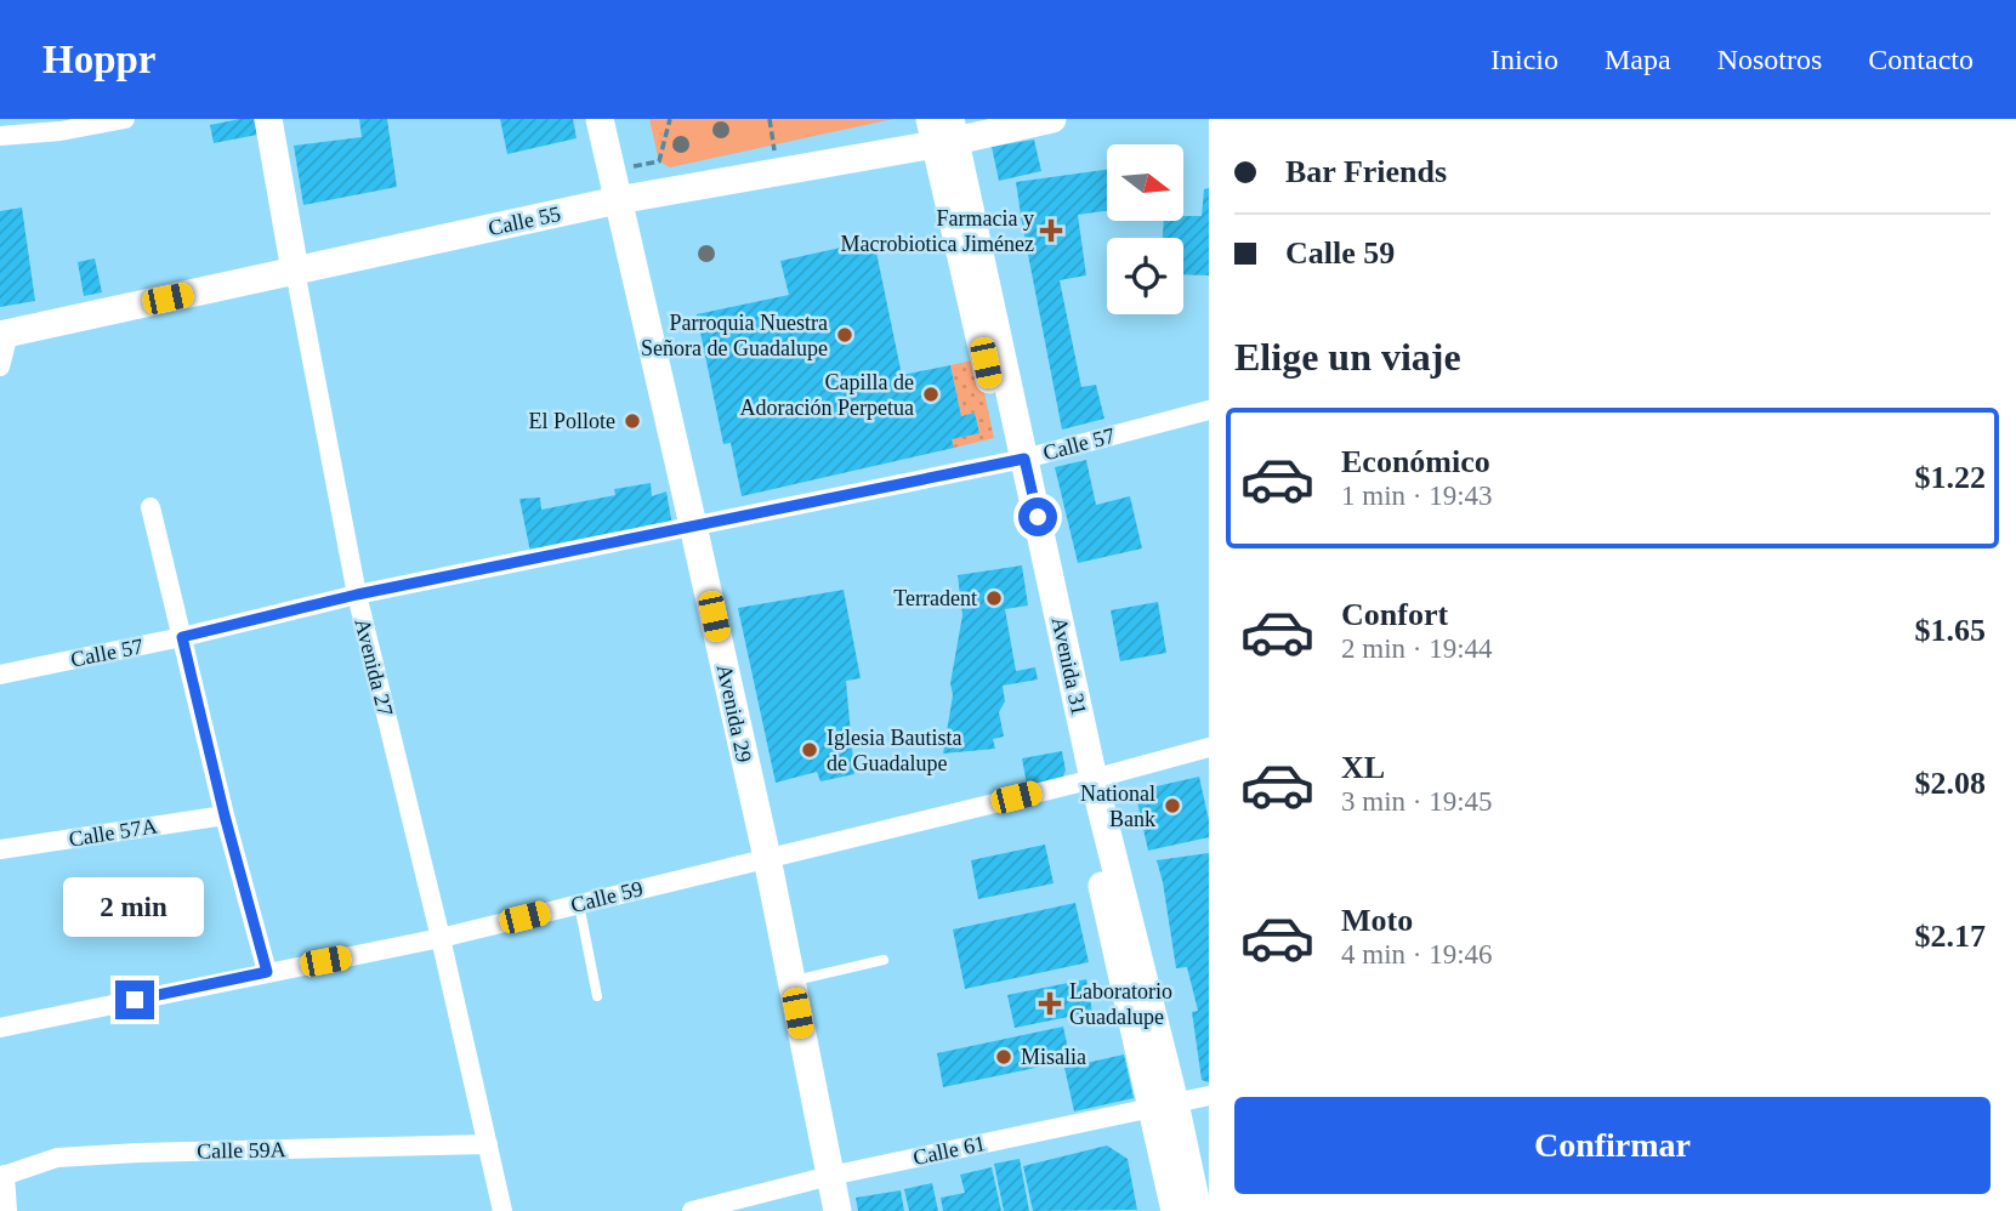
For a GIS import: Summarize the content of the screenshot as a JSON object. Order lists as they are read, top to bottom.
{
  "streets": {
    "main road": [
      "Calle 55",
      "Avenida 31",
      "Avenida 27",
      "Avenida 29"
    ],
    "street": [
      "Calle 57",
      "Calle 57A",
      "Calle 59",
      "Calle 59A",
      "Calle 61"
    ]
  },
  "crossings": [
    ["Calle 55", "Avenida 31"],
    ["Calle 55", "Avenida 27"],
    ["Calle 55", "Avenida 29"],
    ["Calle 57", "Avenida 31"],
    ["Calle 57", "Avenida 27"],
    ["Calle 57", "Avenida 29"],
    ["Avenida 31", "Calle 59"],
    ["Avenida 31", "Calle 61"],
    ["Avenida 27", "Calle 59"],
    ["Avenida 27", "Calle 59A"],
    ["Avenida 29", "Calle 59"],
    ["Avenida 29", "Calle 61"]
  ],
  "places": {
    "health": ["Farmacia y Macrobiotica Jiménez", "Laboratorio Guadalupe"],
    "other": [
      "Parroquia Nuestra Señora de Guadalupe",
      "Capilla de Adoración Perpetua",
      "El Pollote",
      "Terradent",
      "Iglesia Bautista de Guadalupe",
      "National Bank",
      "Misalia"
    ]
  },
  "north": "right",
  "page": {
    "header": "Hoppr",
    "nav": [
      "Inicio",
      "Mapa",
      "Nosotros",
      "Contacto"
    ],
    "banner": ["Bar Friends", "Calle 59"],
    "heading": "Elige un viaje",
    "list": [
      {
        "name": "Económico",
        "note": "1 min · 19:43",
        "value": "$1.22"
      },
      {
        "name": "Confort",
        "note": "2 min · 19:44",
        "value": "$1.65"
      },
      {
        "name": "XL",
        "note": "3 min · 19:45",
        "value": "$2.08"
      },
      {
        "name": "Moto",
        "note": "4 min · 19:46",
        "value": "$2.17"
      }
    ],
    "bubble": "2 min",
    "buttons": "Confirmar"
  }
}
